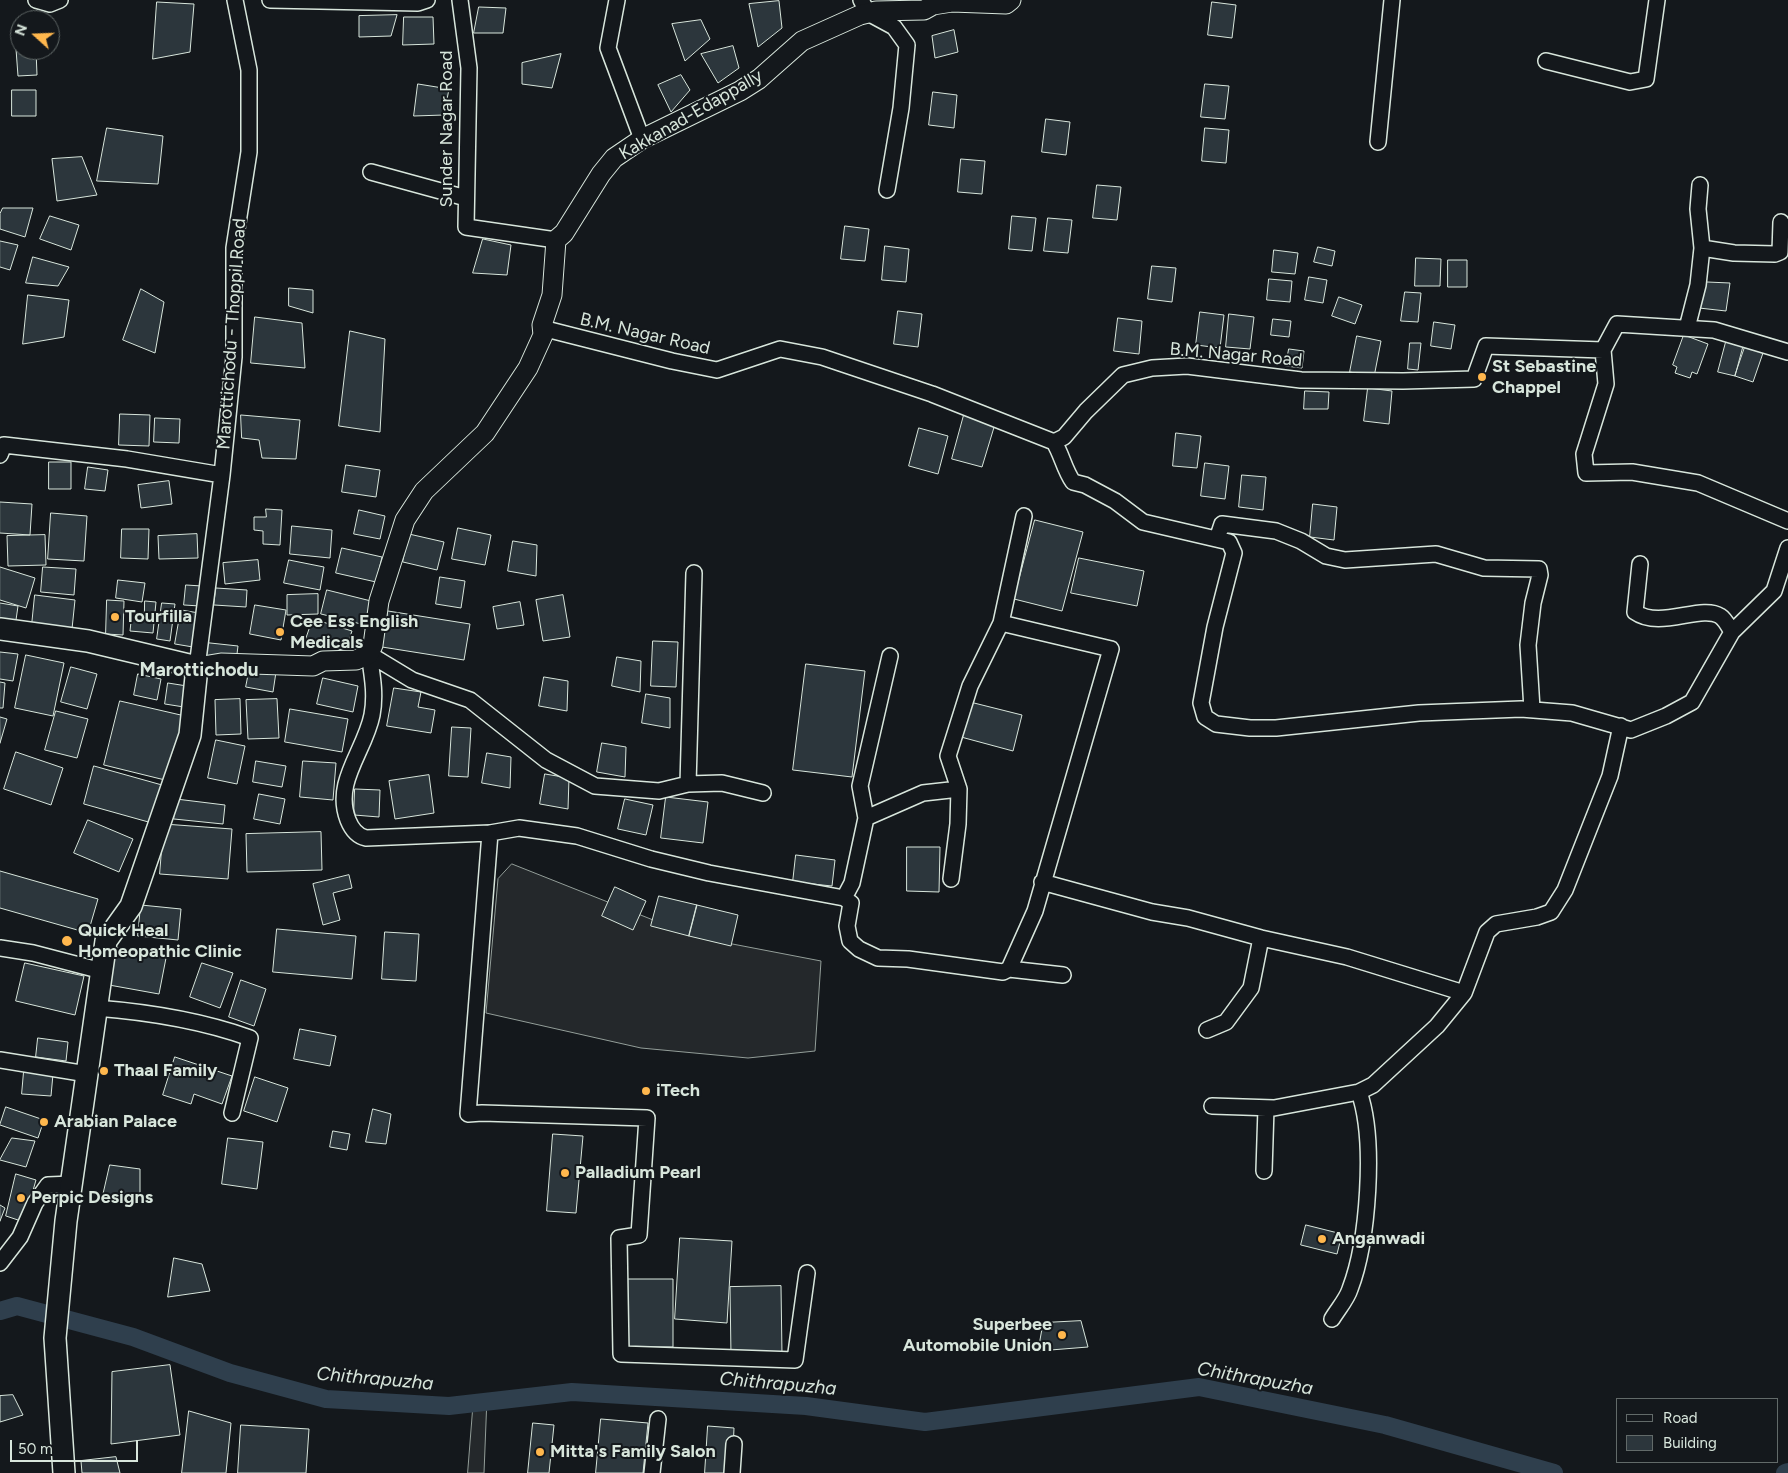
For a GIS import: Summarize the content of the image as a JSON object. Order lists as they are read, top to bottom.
{
  "streets": {
    "main road": ["Marottichodu - Thoppil Road"],
    "street": ["Kakkanad-Edappally", "Sunder Nagar Road", "B.M. Nagar Road"]
  },
  "crossings": [
    ["Kakkanad-Edappally", "Sunder Nagar Road"]
  ],
  "districts": ["Marottichodu"],
  "water": ["Chithrapuzha"],
  "places": [
    "St Sebastine Chappel",
    "Tourfilla",
    "Cee Ess English Medicals",
    "Quick Heal Homeopathic Clinic",
    "Thaal Family",
    "iTech",
    "Arabian Palace",
    "Palladium Pearl",
    "Perpic Designs",
    "Anganwadi",
    "Superbee Automobile Union",
    "Mitta's Family Salon"
  ],
  "legend": ["Road", "Building"],
  "scale_bar": "50 m",
  "north": "left"
}
